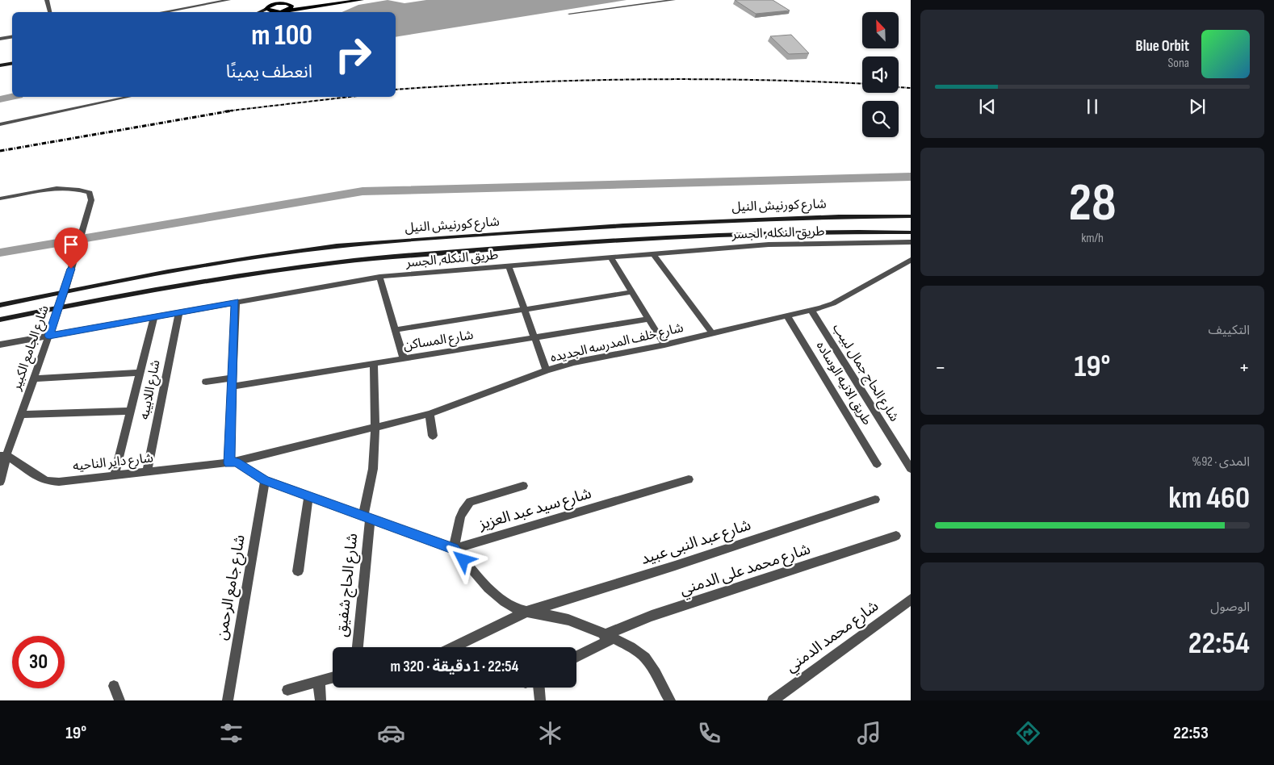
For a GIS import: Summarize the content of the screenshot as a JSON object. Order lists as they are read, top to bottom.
{
  "streets": {
    "main road": ["شارع كورنيش النيل"],
    "street": [
      "طريق النكله, الجسر",
      "شارع المساكن",
      "شارع خلف المدرسه الجديده",
      "شارع الجامع الكبير",
      "شارع الحاج جمال لبيب",
      "طريق الانيه الوساده",
      "شارع اللابيبه",
      "شارع داير الناحيه",
      "شارع سيد عبد العزيز",
      "شارع عبد النبى عبيد",
      "شارع محمد على الدمني",
      "شارع الحاج شفيق",
      "شارع جامع الرحمن",
      "شارع محمد الدمني"
    ]
  },
  "crossings": [
    ["شارع كورنيش النيل", "شارع الجامع الكبير"],
    ["طريق النكله, الجسر", "شارع الجامع الكبير"],
    ["طريق النكله, الجسر", "شارع اللابيبه"],
    ["شارع المساكن", "شارع الحاج شفيق"],
    ["شارع خلف المدرسه الجديده", "شارع الحاج جمال لبيب"],
    ["شارع خلف المدرسه الجديده", "طريق الانيه الوساده"],
    ["شارع خلف المدرسه الجديده", "شارع داير الناحيه"],
    ["شارع خلف المدرسه الجديده", "شارع الحاج شفيق"],
    ["شارع الجامع الكبير", "شارع داير الناحيه"],
    ["شارع اللابيبه", "شارع داير الناحيه"]
  ],
  "north": "top left",
  "page": {
    "turn": ["100 m", "انعطف يمينًا"],
    "song": ["Blue Orbit", "Sona"],
    "tile": [
      ["28", "km/h"],
      "التكييف",
      ["المدى · 92%", "460 km"],
      ["الوصول", "22:54"]
    ],
    "heat": ["−", "19°", "+"],
    "limit": "30",
    "trip": "22:54 · 1 دقيقة · 320 m",
    "tabs": ["22:53", "19°"]
  }
}
